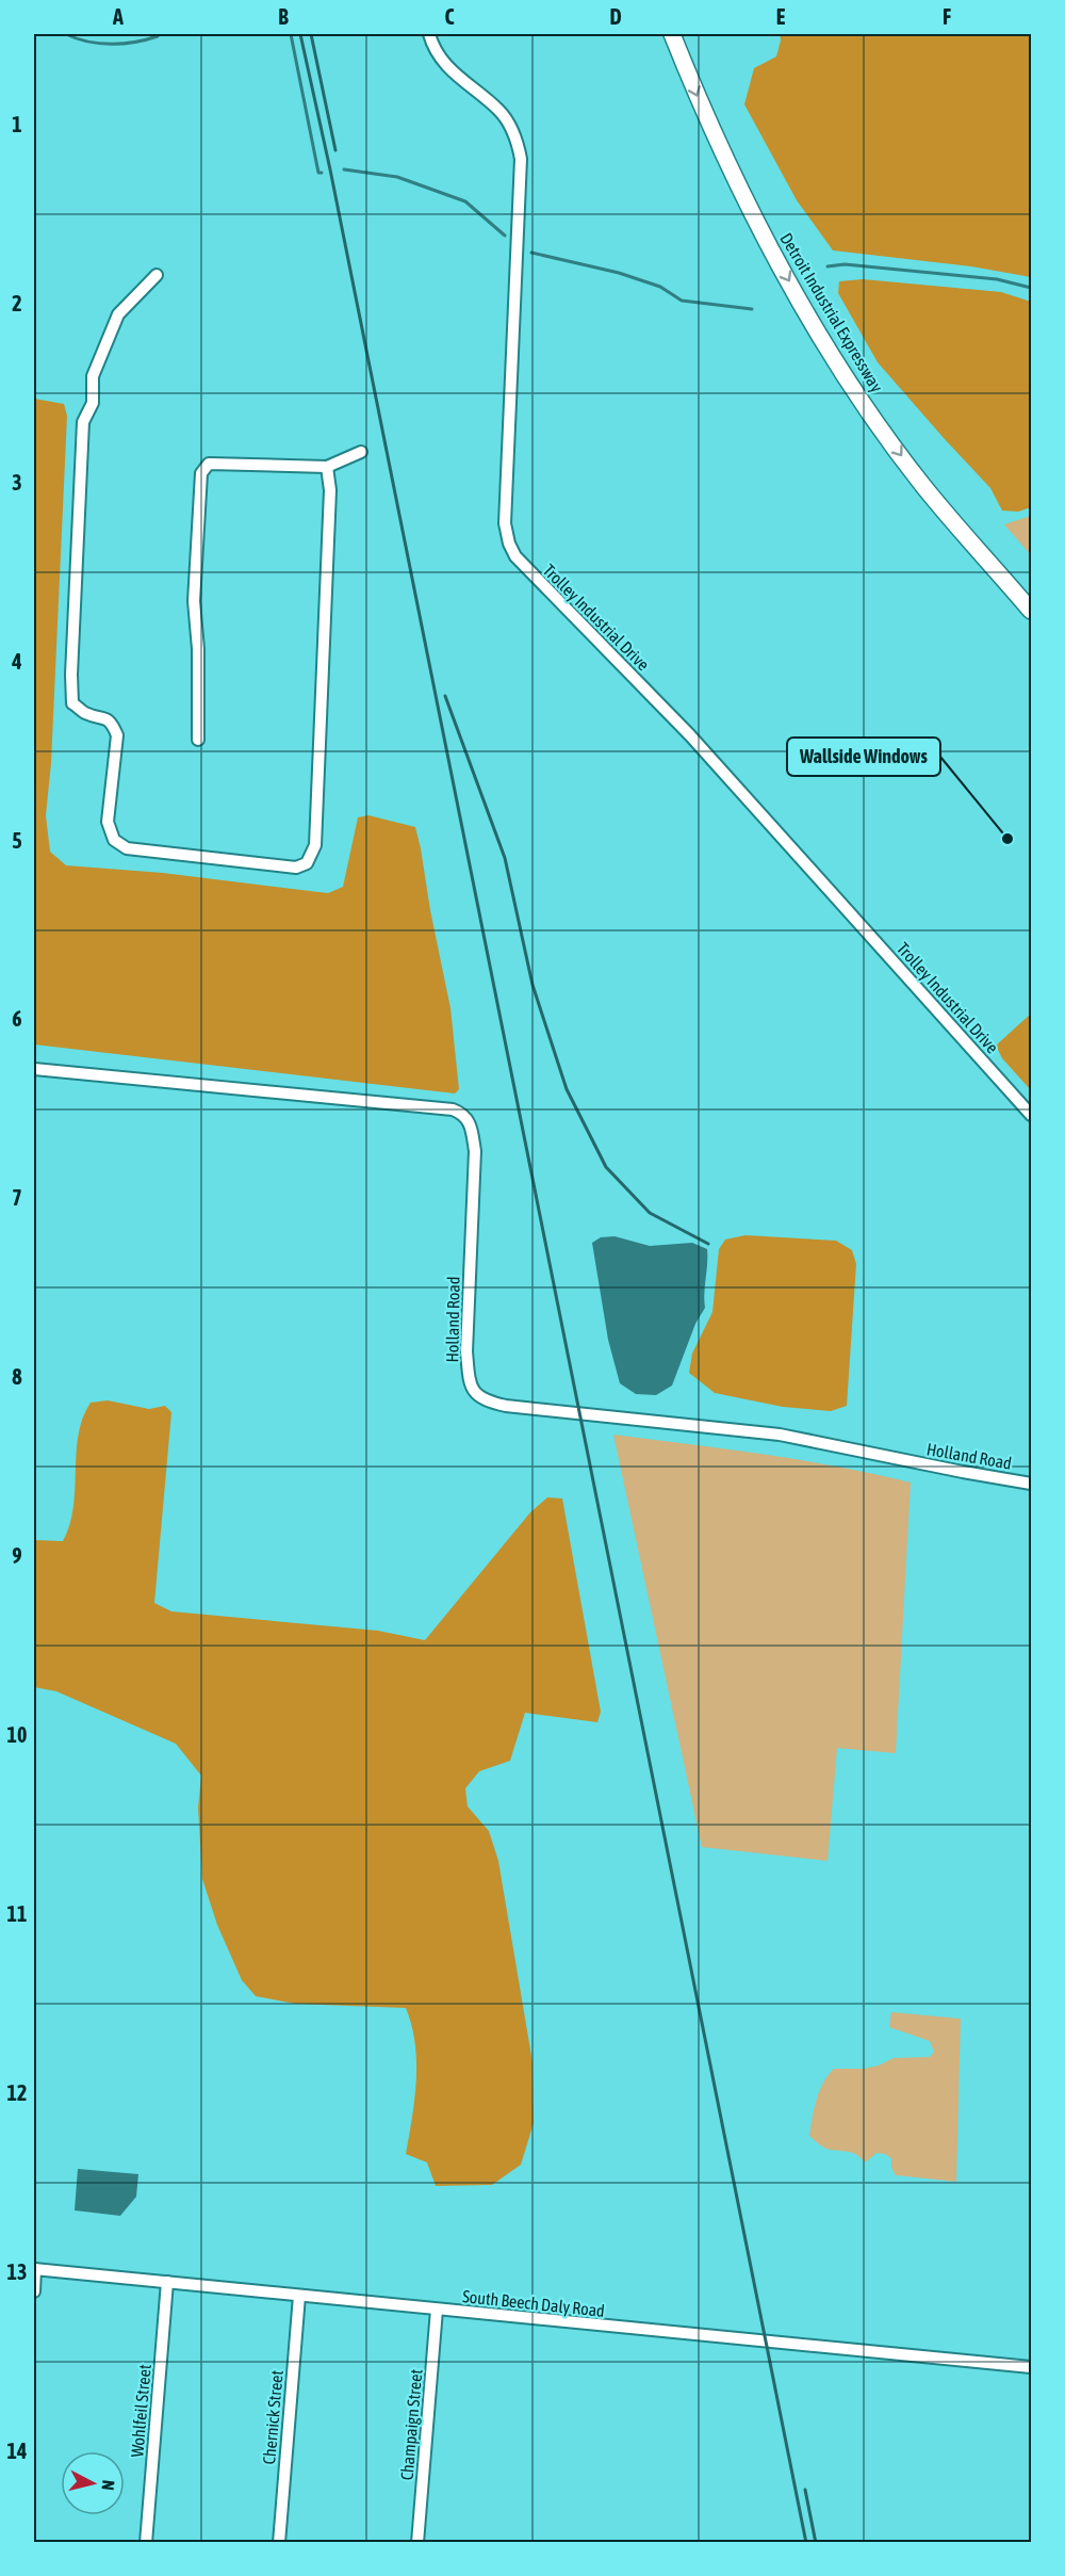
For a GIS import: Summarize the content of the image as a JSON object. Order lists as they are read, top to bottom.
{
  "streets": {
    "highway": ["Detroit Industrial Expressway"],
    "street": [
      "Trolley Industrial Drive",
      "Holland Road",
      "South Beech Daly Road",
      "Wohlfeil Street",
      "Chernick Street",
      "Champaign Street"
    ]
  },
  "crossings": [
    ["South Beech Daly Road", "Wohlfeil Street"],
    ["South Beech Daly Road", "Chernick Street"],
    ["South Beech Daly Road", "Champaign Street"]
  ],
  "one_way": ["Detroit Industrial Expressway"],
  "places": ["Wallside Windows"],
  "north": "right",
  "grid": {
    "columns": [
      "A",
      "B",
      "C",
      "D",
      "E",
      "F"
    ],
    "rows": [
      "1",
      "2",
      "3",
      "4",
      "5",
      "6",
      "7",
      "8",
      "9",
      "10",
      "11",
      "12",
      "13",
      "14"
    ]
  }
}
